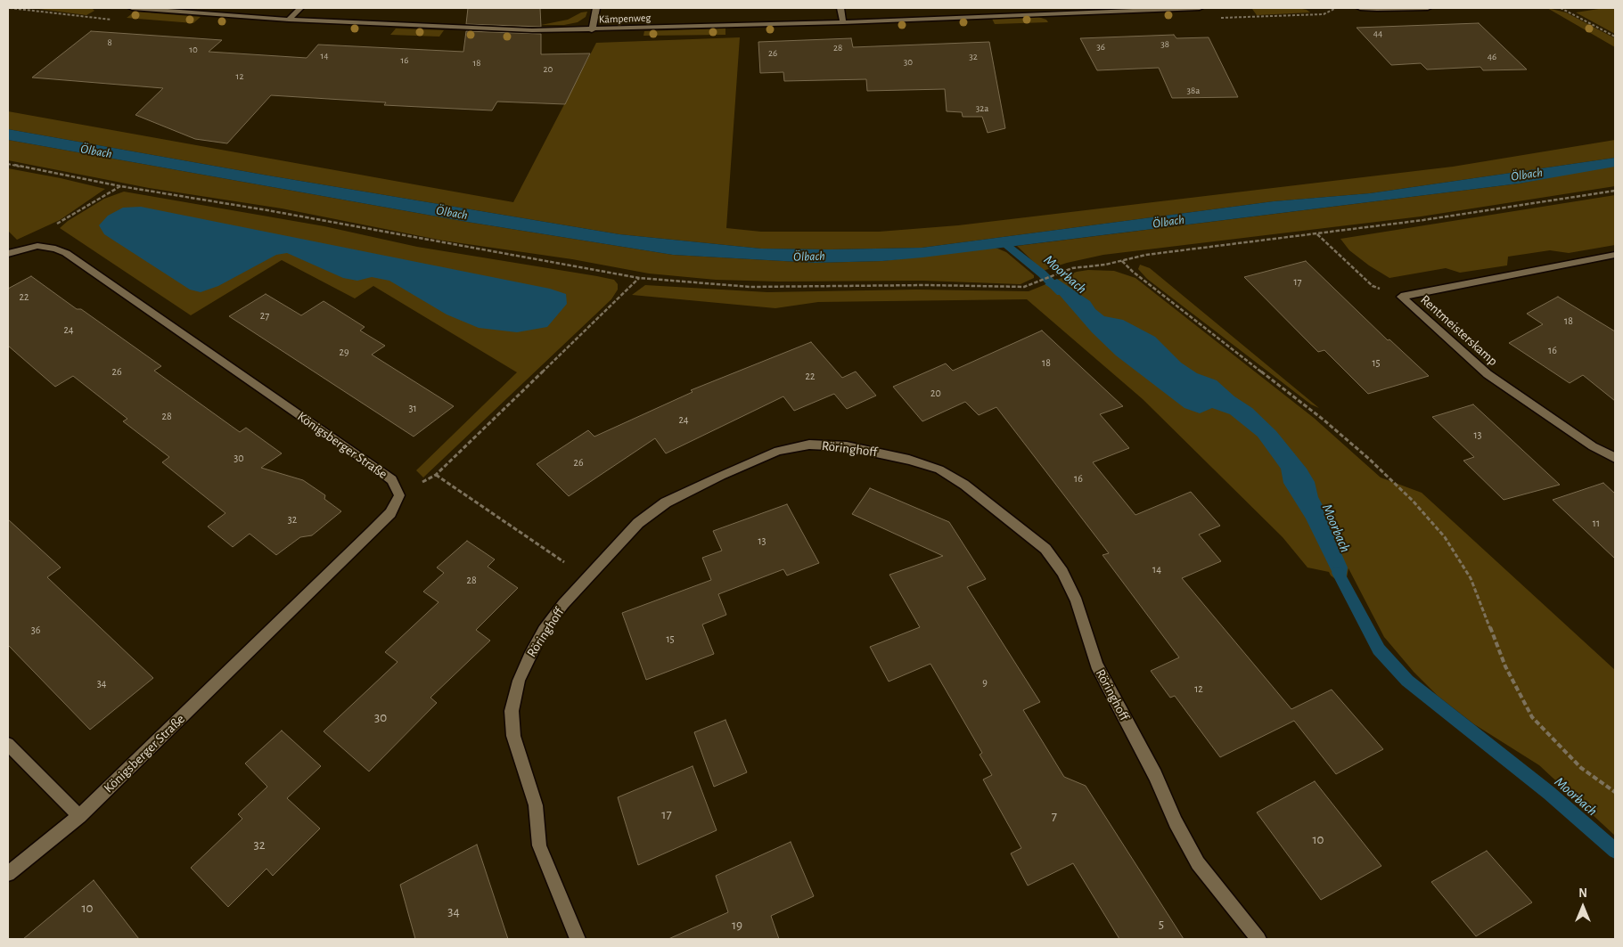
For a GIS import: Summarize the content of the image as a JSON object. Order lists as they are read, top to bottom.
{
  "streets": {
    "street": [
      "Kämpenweg",
      "Rentmeisterskamp",
      "Königsberger Straße",
      "Röringhoff"
    ]
  },
  "water": ["Ölbach", "Moorbach"],
  "house_numbers": [
    "44",
    "8",
    "38",
    "36",
    "28",
    "10",
    "26",
    "14",
    "32",
    "46",
    "16",
    "30",
    "18",
    "20",
    "12",
    "38a",
    "32a",
    "17",
    "22",
    "27",
    "18",
    "24",
    "16",
    "29",
    "18",
    "15",
    "26",
    "22",
    "20",
    "31",
    "28",
    "24",
    "13",
    "30",
    "26",
    "16",
    "32",
    "11",
    "13",
    "14",
    "28",
    "36",
    "15",
    "9",
    "34",
    "12",
    "30",
    "17",
    "7",
    "10",
    "32",
    "10",
    "34",
    "5",
    "19"
  ],
  "north": "top"
}
